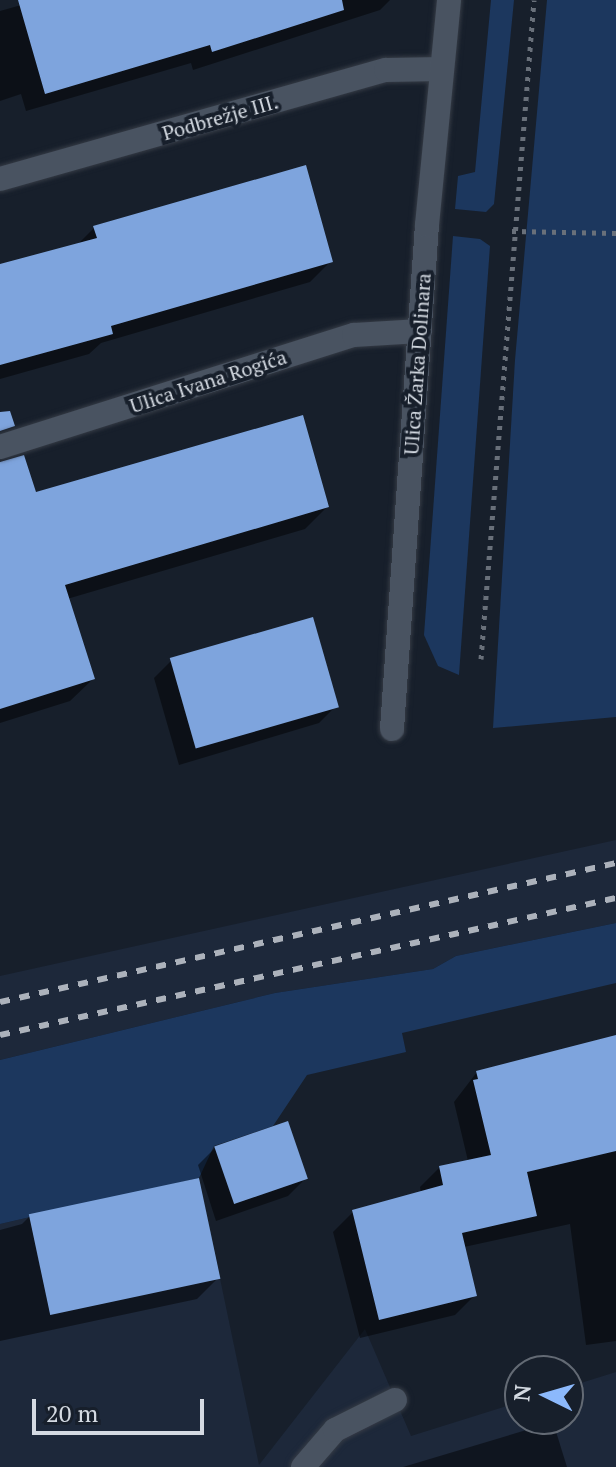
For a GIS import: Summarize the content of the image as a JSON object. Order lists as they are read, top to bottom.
{
  "streets": {
    "street": ["Podbrežje III.", "Ulica Žarka Dolinara", "Ulica Ivana Rogića"]
  },
  "crossings": [
    ["Podbrežje III.", "Ulica Žarka Dolinara"],
    ["Ulica Žarka Dolinara", "Ulica Ivana Rogića"]
  ],
  "scale_bar": "20 m",
  "north": "left"
}
